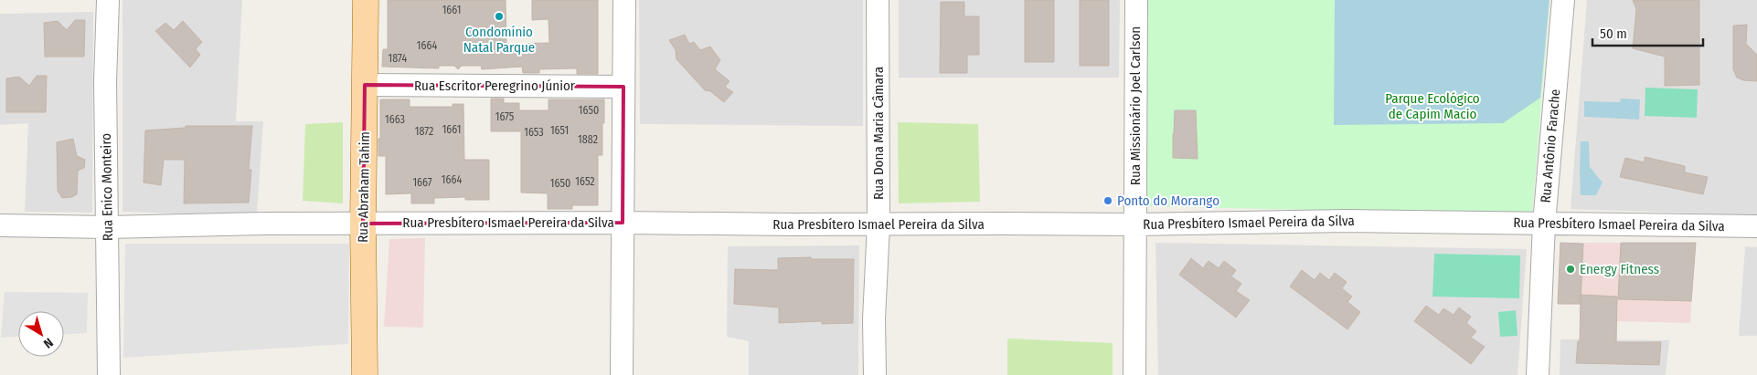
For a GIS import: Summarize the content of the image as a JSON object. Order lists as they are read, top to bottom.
{
  "streets": {
    "main road": ["Rua Abraham Tahim"],
    "street": [
      "Rua Escritor Peregrino Júnior",
      "Rua Missionário Joel Carlson",
      "Rua Dona Maria Câmara",
      "Rua Antônio Farache",
      "Rua Enico Monteiro",
      "Rua Presbítero Ismael Pereira da Silva"
    ]
  },
  "crossings": [
    ["Rua Escritor Peregrino Júnior", "Rua Abraham Tahim"],
    ["Rua Missionário Joel Carlson", "Rua Presbítero Ismael Pereira da Silva"],
    ["Rua Dona Maria Câmara", "Rua Presbítero Ismael Pereira da Silva"],
    ["Rua Antônio Farache", "Rua Presbítero Ismael Pereira da Silva"],
    ["Rua Enico Monteiro", "Rua Presbítero Ismael Pereira da Silva"],
    ["Rua Abraham Tahim", "Rua Presbítero Ismael Pereira da Silva"]
  ],
  "parks": ["Parque Ecológico de Capim Macio"],
  "places": ["Condomínio Natal Parque", "Ponto do Morango", "Energy Fitness"],
  "house_numbers": [
    "1661",
    "1664",
    "1874",
    "1650",
    "1675",
    "1663",
    "1661",
    "1651",
    "1872",
    "1653",
    "1882",
    "1664",
    "1652",
    "1667",
    "1650"
  ],
  "scale_bar": "50 m",
  "north": "bottom right"
}
